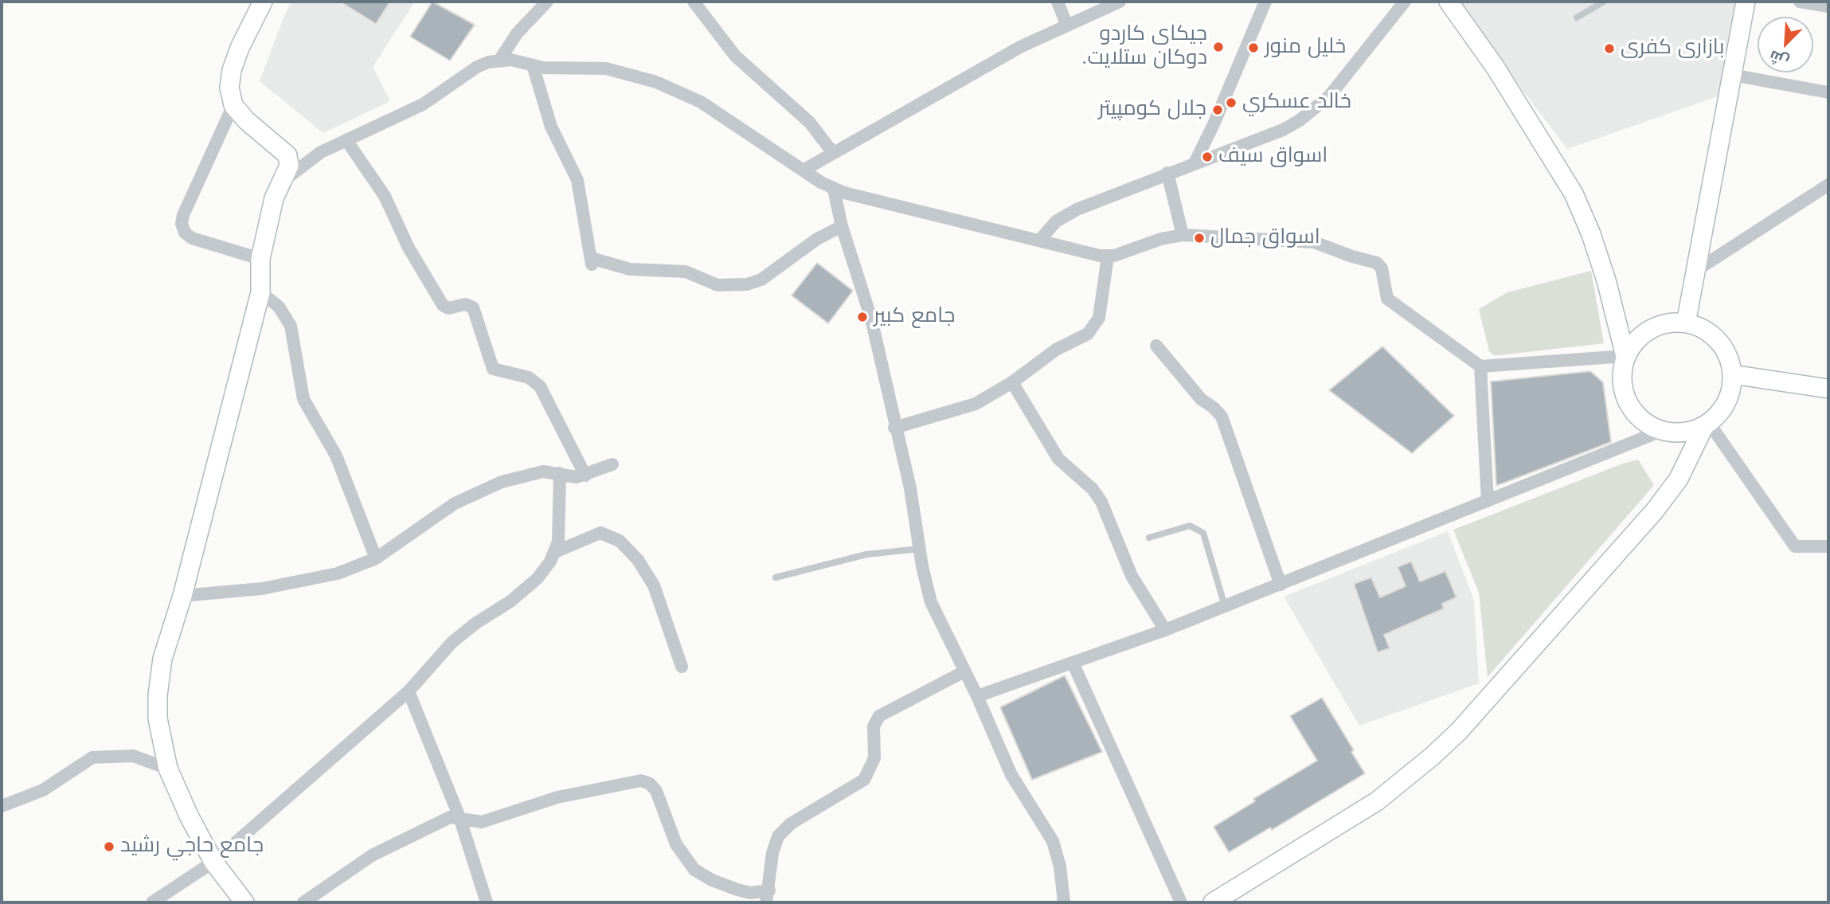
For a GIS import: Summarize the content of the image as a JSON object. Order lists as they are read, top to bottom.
{
  "places": [
    "جیکای کاردو .دوکان ستلایت",
    "خلیل منور",
    "بازاری کفری",
    "خالد عسکري",
    "جلال کومپیتر",
    "اسواق سيف",
    "اسواق جمال",
    "جامع كبير",
    "جامع حاجي رشيد"
  ],
  "north": "bottom left"
}
